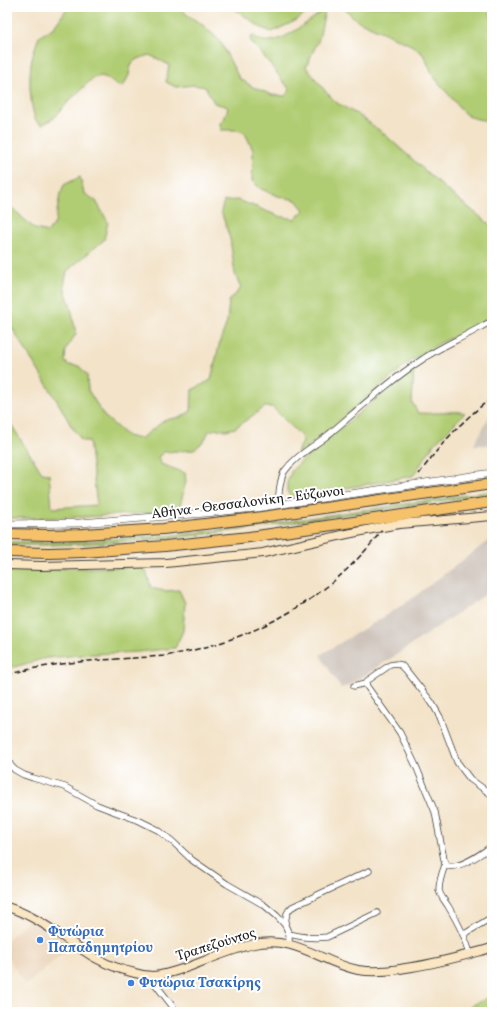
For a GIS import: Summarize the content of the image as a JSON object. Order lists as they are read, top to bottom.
{
  "streets": {
    "highway": ["Αθήνα - Θεσσαλονίκη - Εύζωνοι"],
    "main road": ["Τραπεζούντος"]
  },
  "places": ["Φυτώρια Παπαδημητρίου", "Φυτώρια Τσακίρης"]
}
